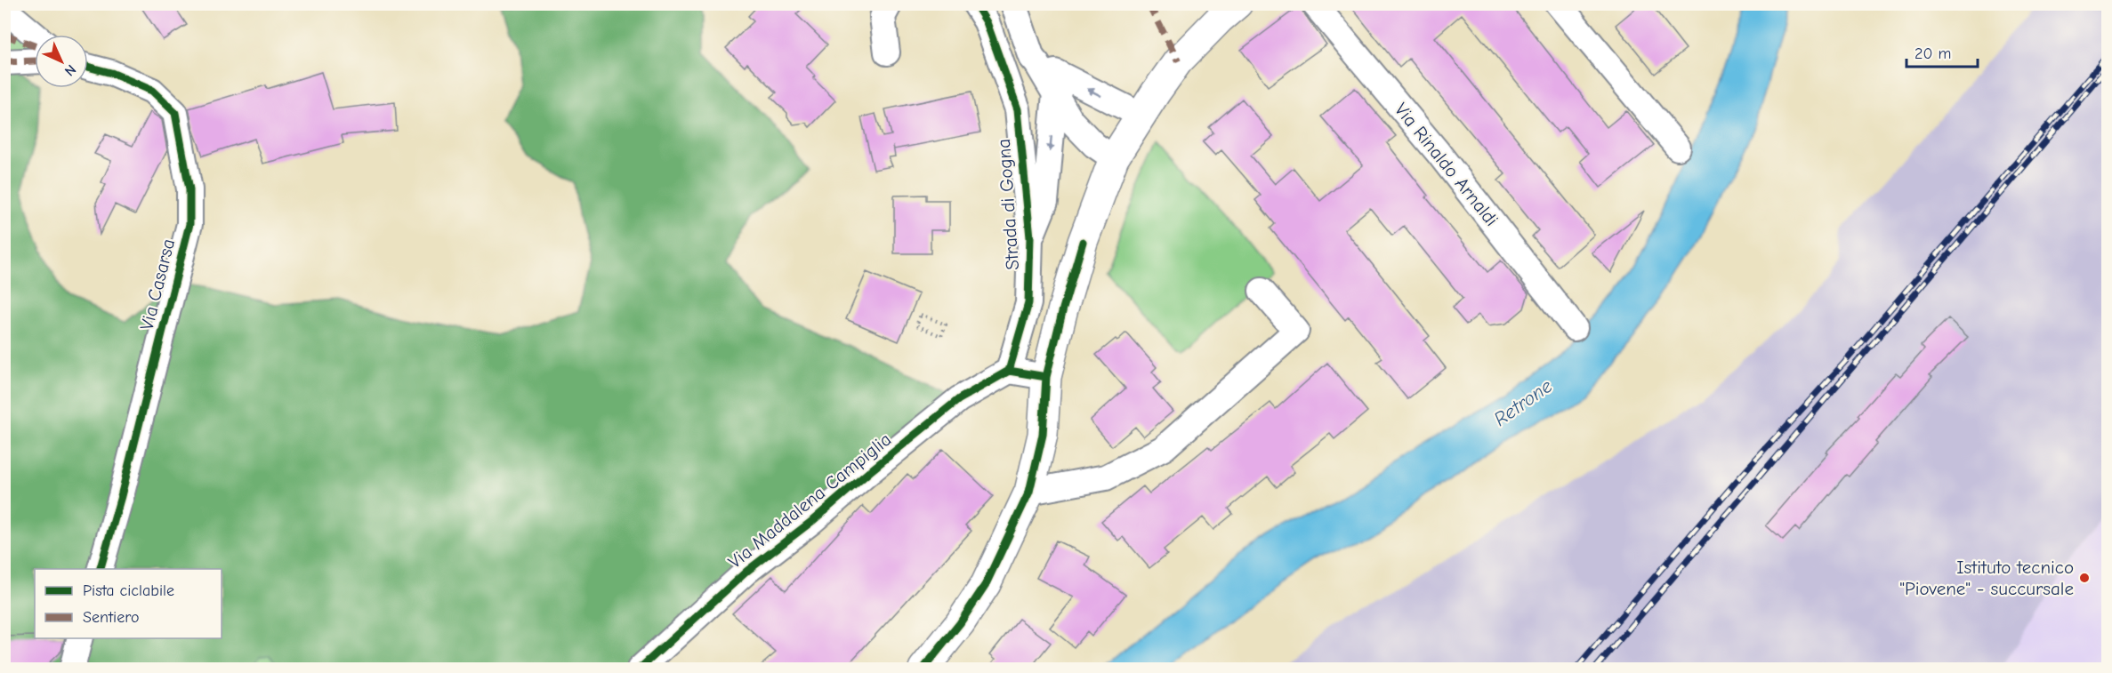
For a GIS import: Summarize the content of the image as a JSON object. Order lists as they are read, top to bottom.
{
  "streets": {
    "street": [
      "Via Rinaldo Arnaldi",
      "Strada di Gogna",
      "Via Casarsa",
      "Via Maddalena Campiglia"
    ]
  },
  "crossings": [
    ["Strada di Gogna", "Via Maddalena Campiglia"]
  ],
  "water": ["Retrone"],
  "places": ["Istituto tecnico \"Piovene\" - succursale"],
  "legend": ["Pista ciclabile", "Sentiero"],
  "scale_bar": "20 m",
  "north": "bottom right"
}
